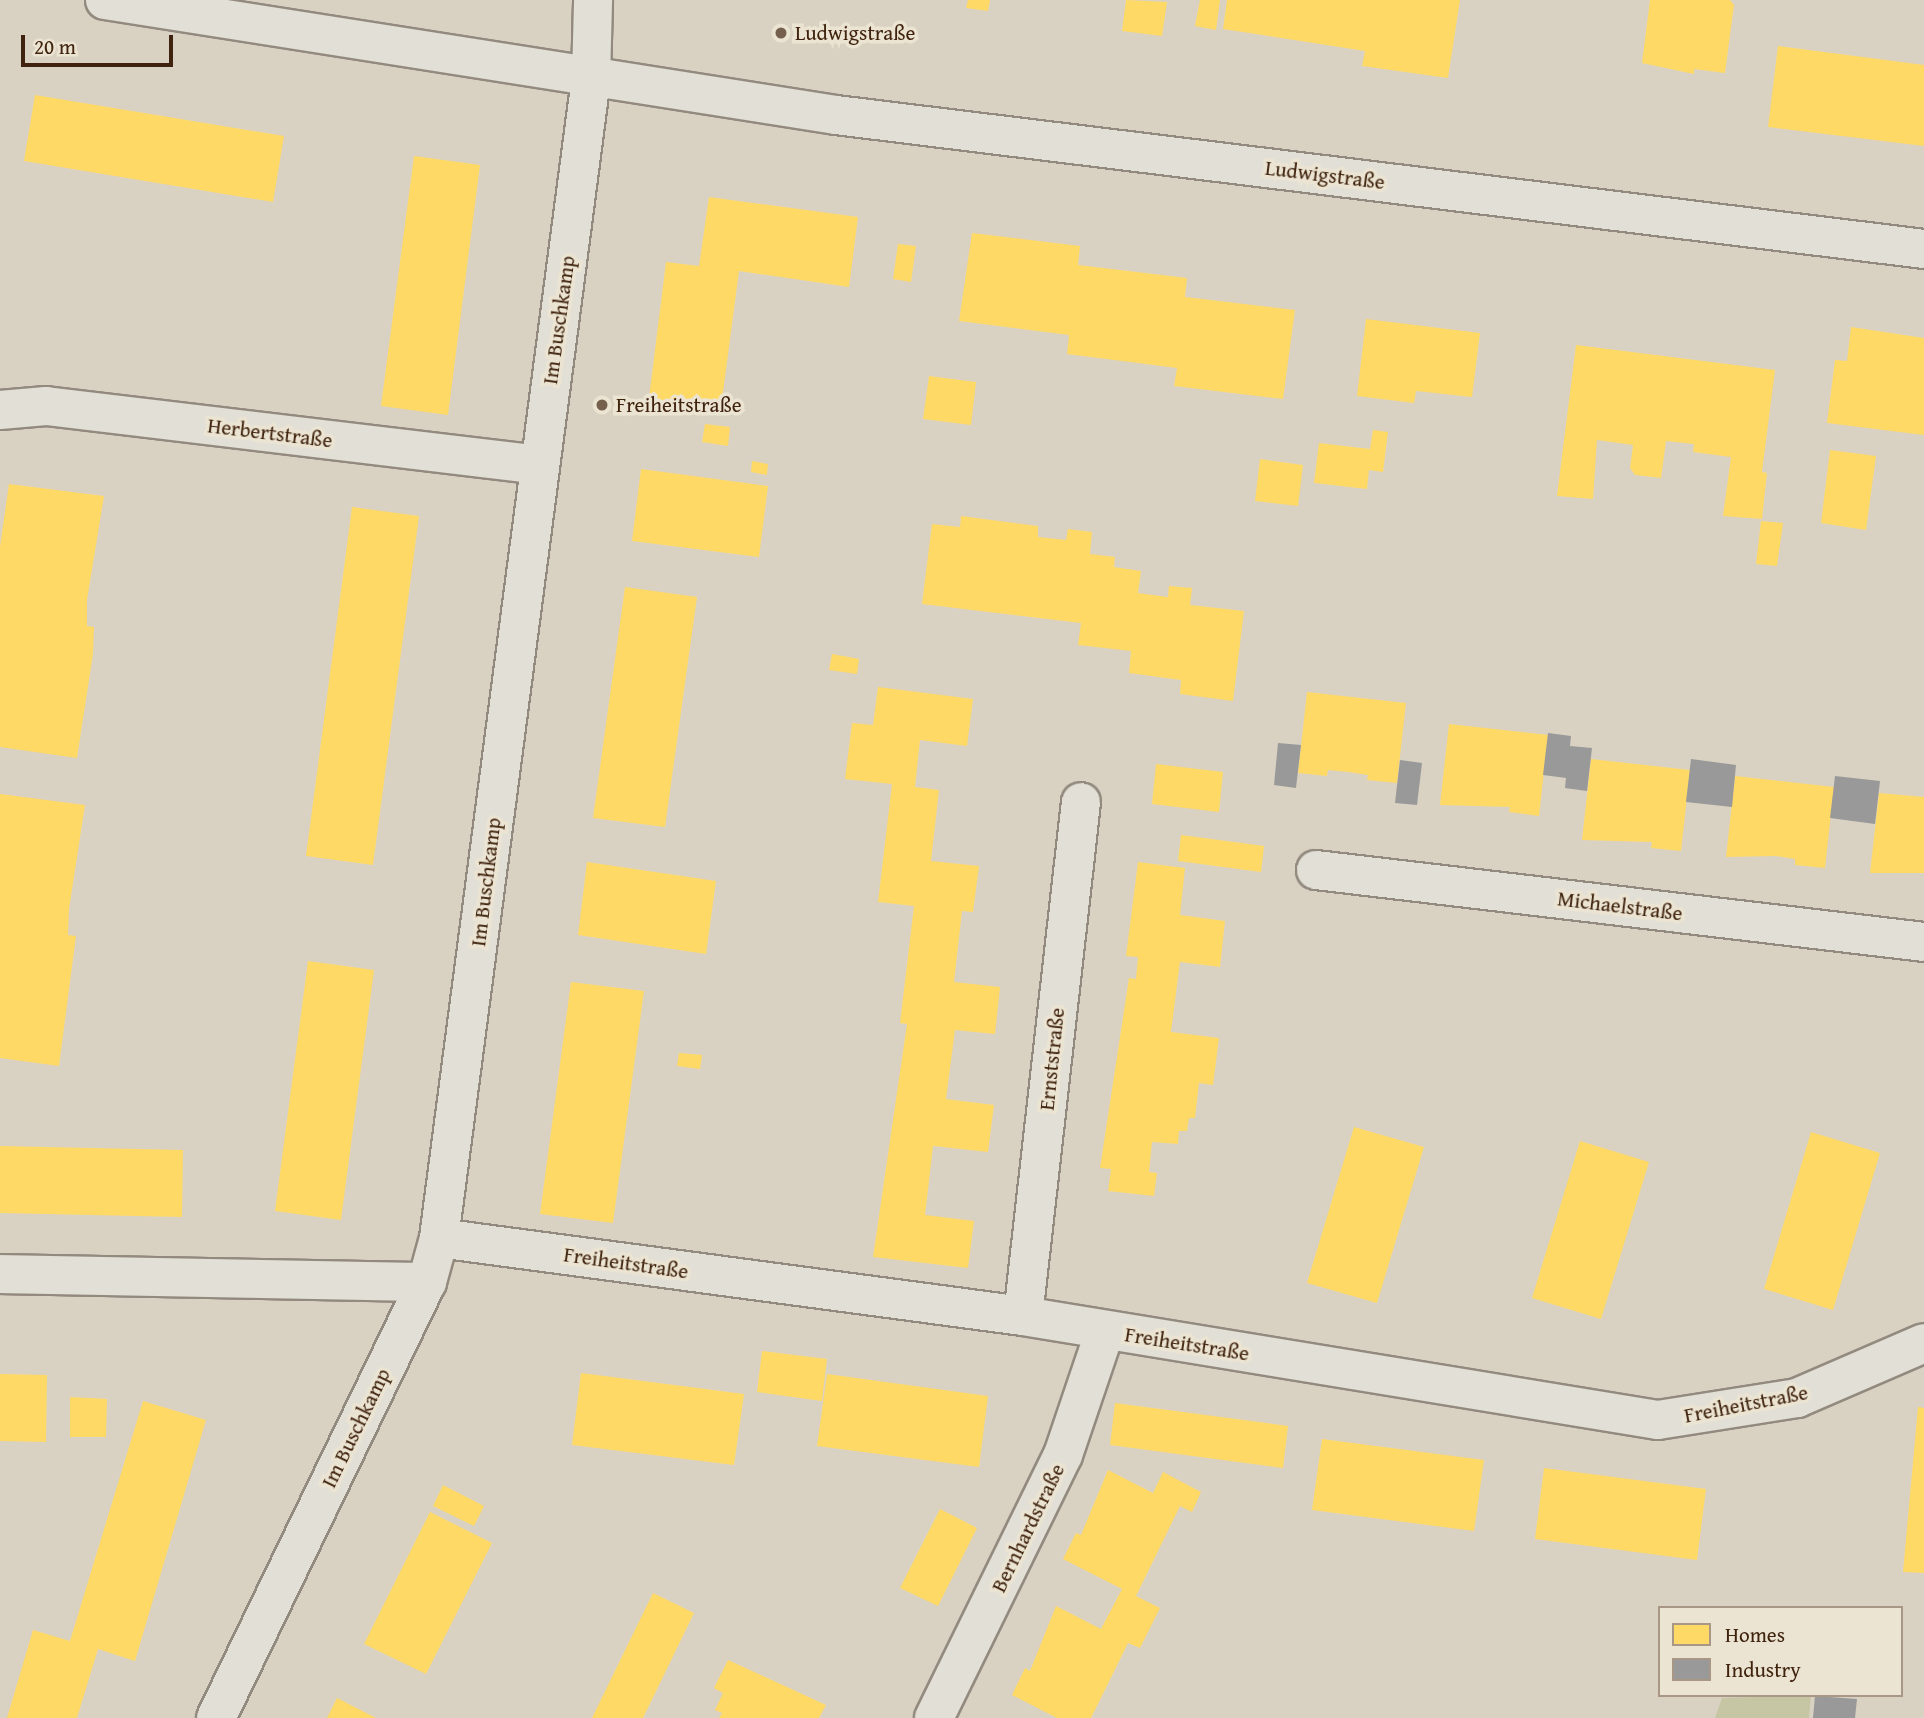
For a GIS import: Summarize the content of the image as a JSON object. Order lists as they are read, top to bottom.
{
  "streets": {
    "street": [
      "Ludwigstraße",
      "Im Buschkamp",
      "Herbertstraße",
      "Michaelstraße",
      "Ernststraße",
      "Freiheitstraße",
      "Bernhardstraße"
    ]
  },
  "crossings": [
    ["Ludwigstraße", "Im Buschkamp"],
    ["Im Buschkamp", "Herbertstraße"],
    ["Im Buschkamp", "Freiheitstraße"],
    ["Ernststraße", "Freiheitstraße"],
    ["Freiheitstraße", "Bernhardstraße"]
  ],
  "places": ["Ludwigstraße", "Freiheitstraße"],
  "legend": ["Homes", "Industry"],
  "scale_bar": "20 m"
}
